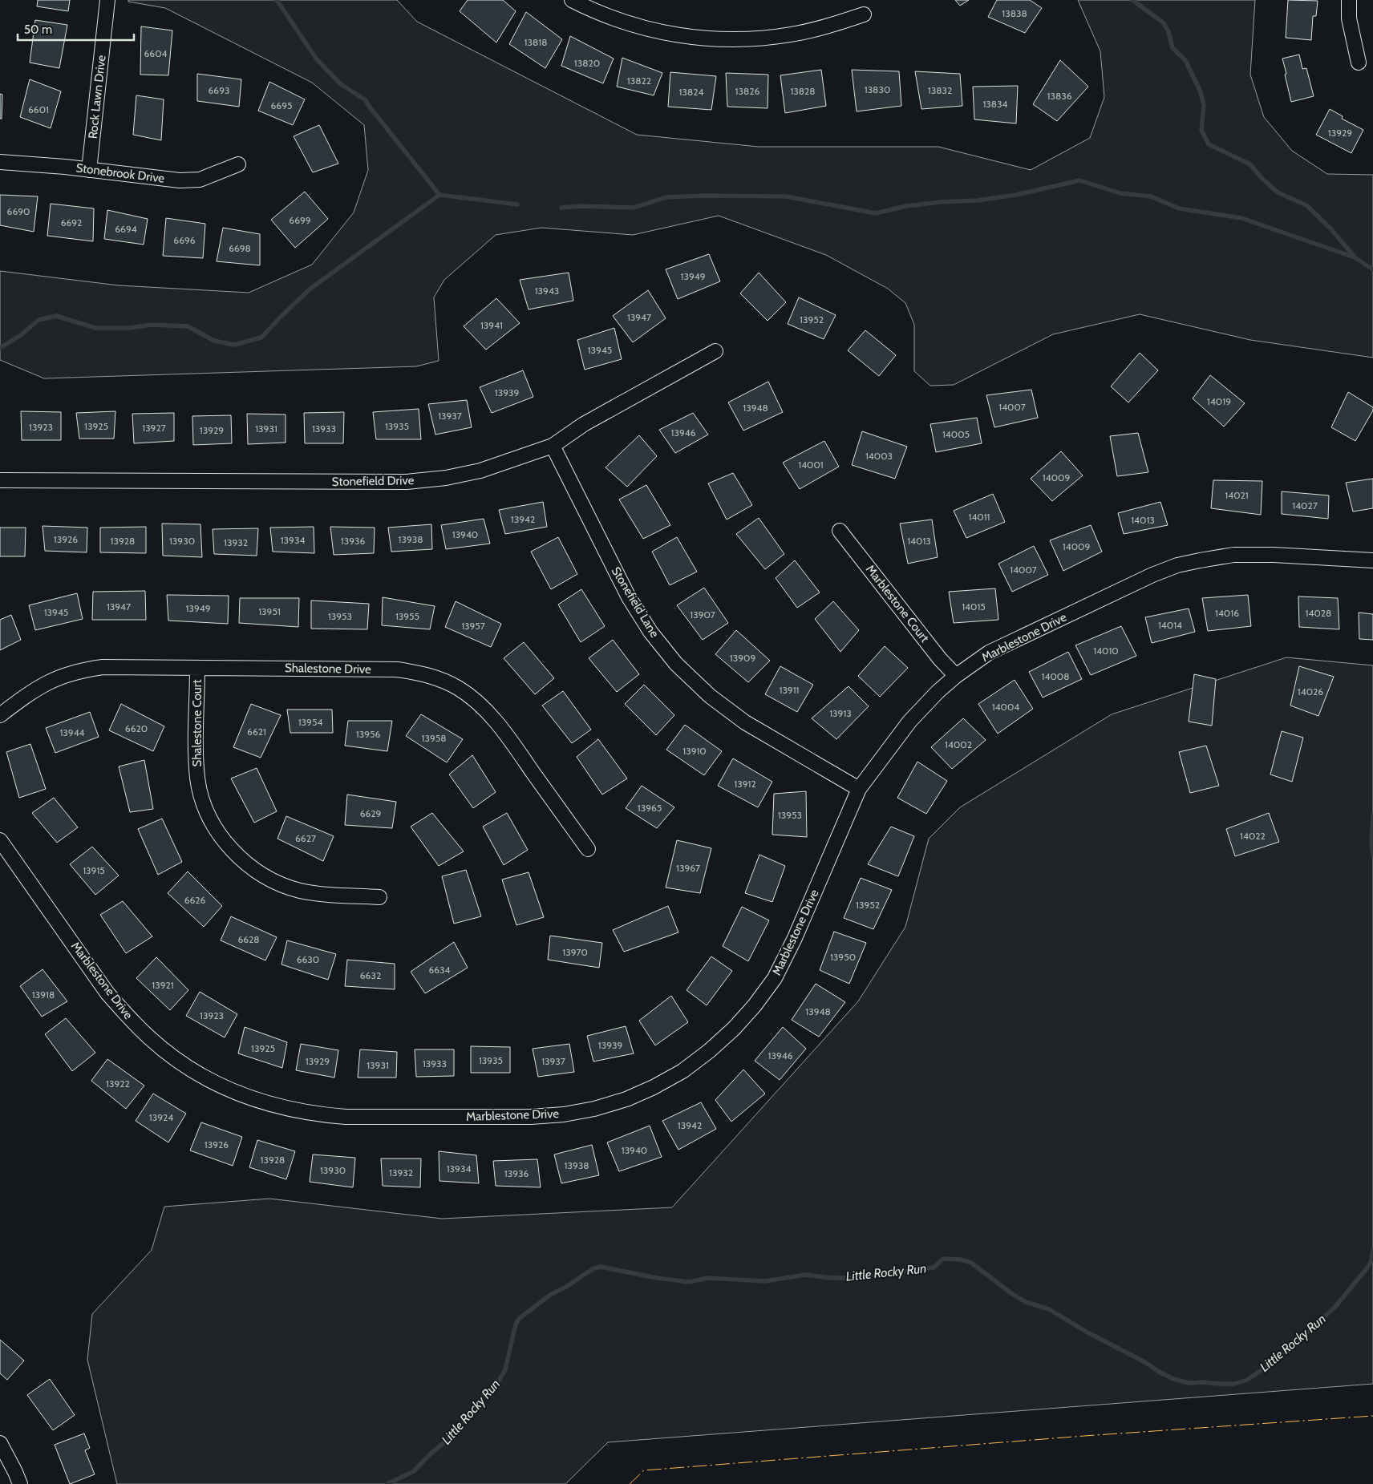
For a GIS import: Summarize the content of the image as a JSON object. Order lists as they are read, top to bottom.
{
  "streets": {
    "street": [
      "Rock Lawn Drive",
      "Stonebrook Drive",
      "Stonefield Drive",
      "Stonefield Lane",
      "Marblestone Court",
      "Marblestone Drive",
      "Shalestone Drive",
      "Shalestone Court"
    ]
  },
  "crossings": [
    ["Rock Lawn Drive", "Stonebrook Drive"],
    ["Stonefield Drive", "Stonefield Lane"],
    ["Stonefield Lane", "Marblestone Drive"],
    ["Marblestone Court", "Marblestone Drive"],
    ["Shalestone Drive", "Shalestone Court"]
  ],
  "water": ["Little Rocky Run"],
  "house_numbers": [
    "13838",
    "13818",
    "6604",
    "13820",
    "13822",
    "13830",
    "6693",
    "13832",
    "13826",
    "13828",
    "13824",
    "13836",
    "13834",
    "6695",
    "6601",
    "13929",
    "6690",
    "6699",
    "6692",
    "6694",
    "6696",
    "6698",
    "13949",
    "13943",
    "13947",
    "13952",
    "13941",
    "13945",
    "13939",
    "14019",
    "14007",
    "13948",
    "13937",
    "13925",
    "13935",
    "13923",
    "13927",
    "13931",
    "13933",
    "13929",
    "13946",
    "14005",
    "14003",
    "14001",
    "14009",
    "14021",
    "14027",
    "14011",
    "13942",
    "14013",
    "13940",
    "13926",
    "13938",
    "13934",
    "13928",
    "13930",
    "13936",
    "14013",
    "13932",
    "14009",
    "14007",
    "13947",
    "14015",
    "13949",
    "13951",
    "13945",
    "14016",
    "14028",
    "13907",
    "13953",
    "13955",
    "14014",
    "13957",
    "14010",
    "13909",
    "14008",
    "13911",
    "14026",
    "14004",
    "13913",
    "13954",
    "6620",
    "6621",
    "13944",
    "13956",
    "13958",
    "14002",
    "13910",
    "13912",
    "13965",
    "6629",
    "13953",
    "14022",
    "6627",
    "13967",
    "13915",
    "6626",
    "13952",
    "6628",
    "13970",
    "13950",
    "6630",
    "6634",
    "6632",
    "13921",
    "13918",
    "13948",
    "13923",
    "13939",
    "13925",
    "13946",
    "13935",
    "13929",
    "13937",
    "13933",
    "13931",
    "13922",
    "13924",
    "13942",
    "13926",
    "13940",
    "13928",
    "13938",
    "13934",
    "13930",
    "13932",
    "13936"
  ],
  "scale_bar": "50 m"
}
